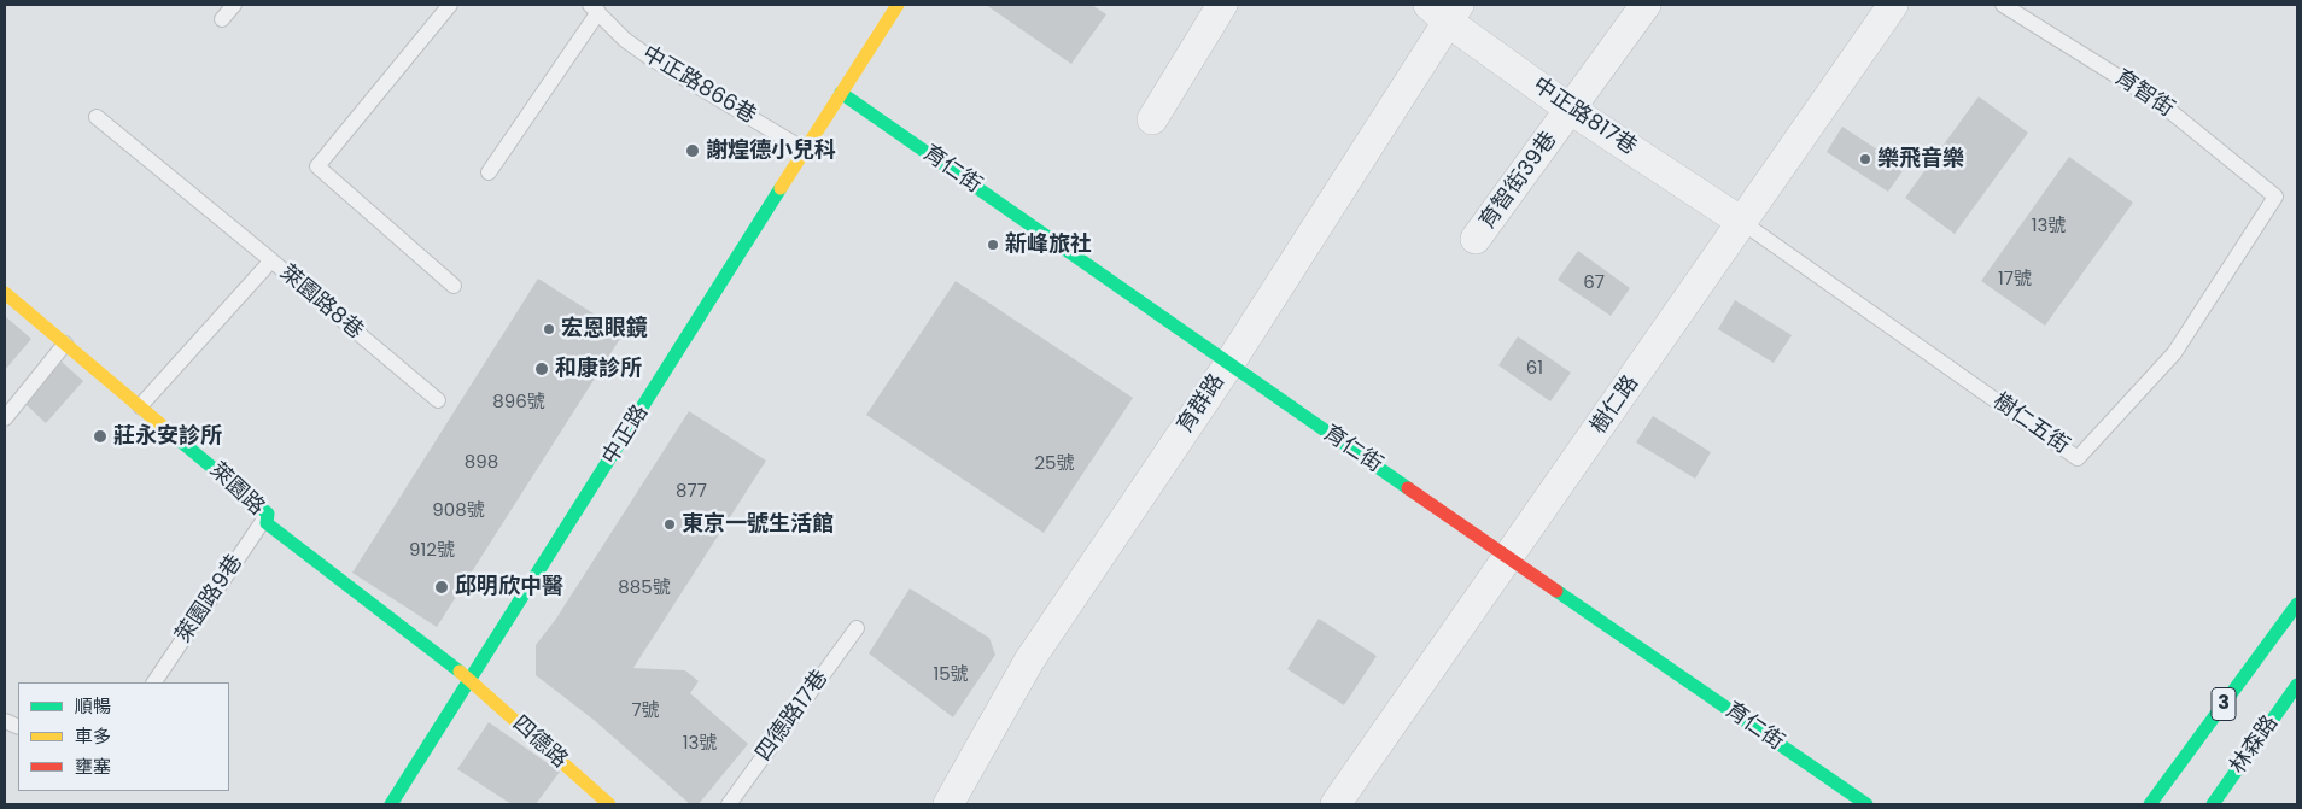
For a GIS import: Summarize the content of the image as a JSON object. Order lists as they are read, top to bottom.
{
  "streets": {
    "street": [
      "中正路817巷",
      "育仁街",
      "育智街39巷",
      "育群路",
      "樹仁路",
      "中正路",
      "萊園路",
      "3",
      "四德路",
      "林森路"
    ],
    "lane": [
      "中正路866巷",
      "育智街",
      "萊園路8巷",
      "樹仁五街",
      "萊園路9巷",
      "四德路17巷"
    ]
  },
  "crossings": [
    ["中正路866巷", "中正路"],
    ["育智街", "樹仁五街"],
    ["中正路817巷", "育智街39巷"],
    ["中正路817巷", "育群路"],
    ["中正路817巷", "樹仁路"],
    ["中正路817巷", "樹仁五街"],
    ["育仁街", "育群路"],
    ["育仁街", "樹仁路"],
    ["育仁街", "中正路"],
    ["萊園路8巷", "萊園路"],
    ["樹仁路", "樹仁五街"],
    ["中正路", "萊園路"],
    ["中正路", "四德路"],
    ["萊園路", "萊園路9巷"],
    ["萊園路", "四德路"]
  ],
  "places": [
    "謝煌德小兒科",
    "樂飛音樂",
    "新峰旅社",
    "宏恩眼鏡",
    "和康診所",
    "莊永安診所",
    "東京一號生活館",
    "邱明欣中醫"
  ],
  "house_numbers": [
    "13號",
    "17號",
    "67",
    "61",
    "896號",
    "898",
    "25號",
    "877",
    "908號",
    "912號",
    "885號",
    "15號",
    "7號",
    "13號"
  ],
  "legend": ["順暢", "車多", "壅塞"]
}
